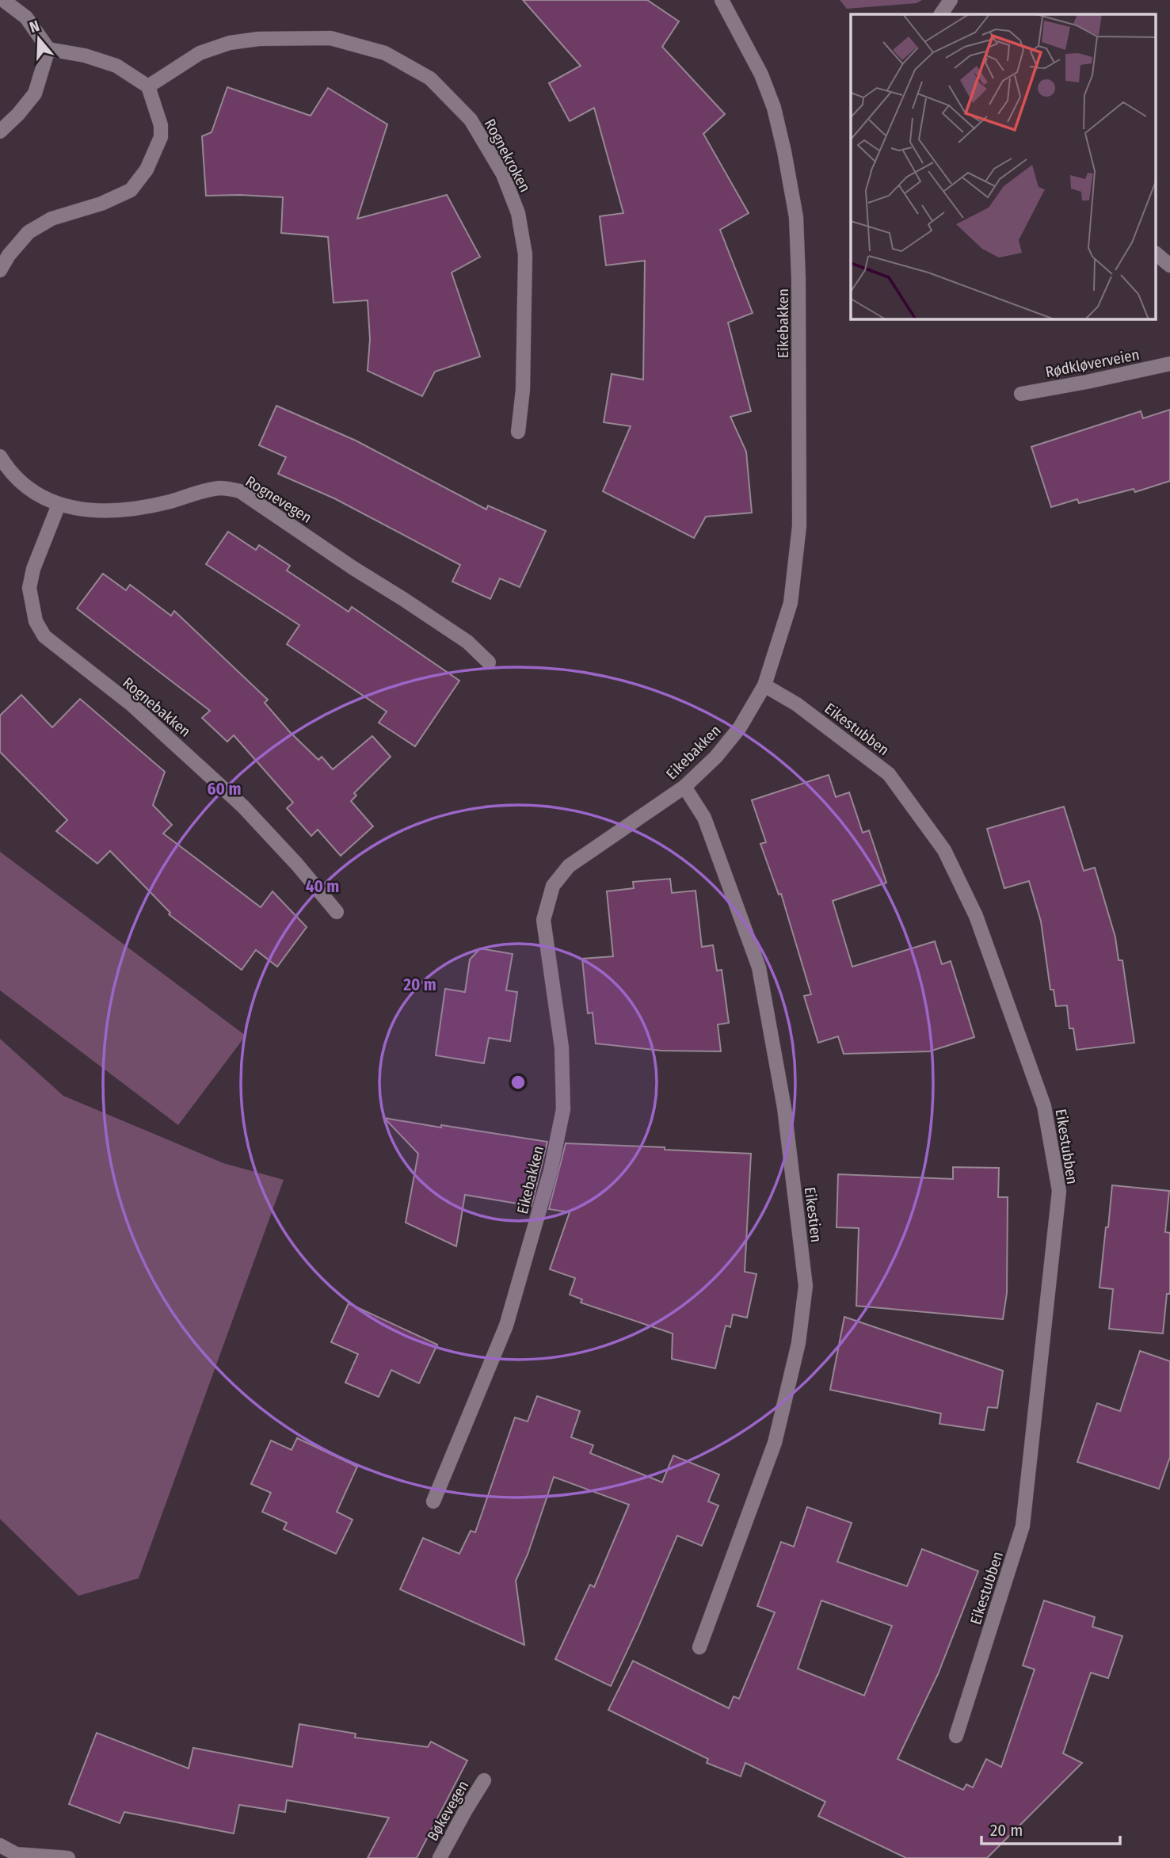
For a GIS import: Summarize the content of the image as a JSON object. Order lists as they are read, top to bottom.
{
  "streets": {
    "street": [
      "Rognekroken",
      "Eikebakken",
      "Rødkløverveien",
      "Rognevegen",
      "Rognebakken",
      "Eikestubben",
      "Eikestien",
      "Bøkevegen"
    ]
  },
  "crossings": [
    ["Eikebakken", "Eikestubben"],
    ["Eikebakken", "Eikestien"],
    ["Rognevegen", "Rognebakken"]
  ],
  "scale_bar": "20 m",
  "north": "top",
  "rings": ["60 m", "40 m", "20 m"]
}
